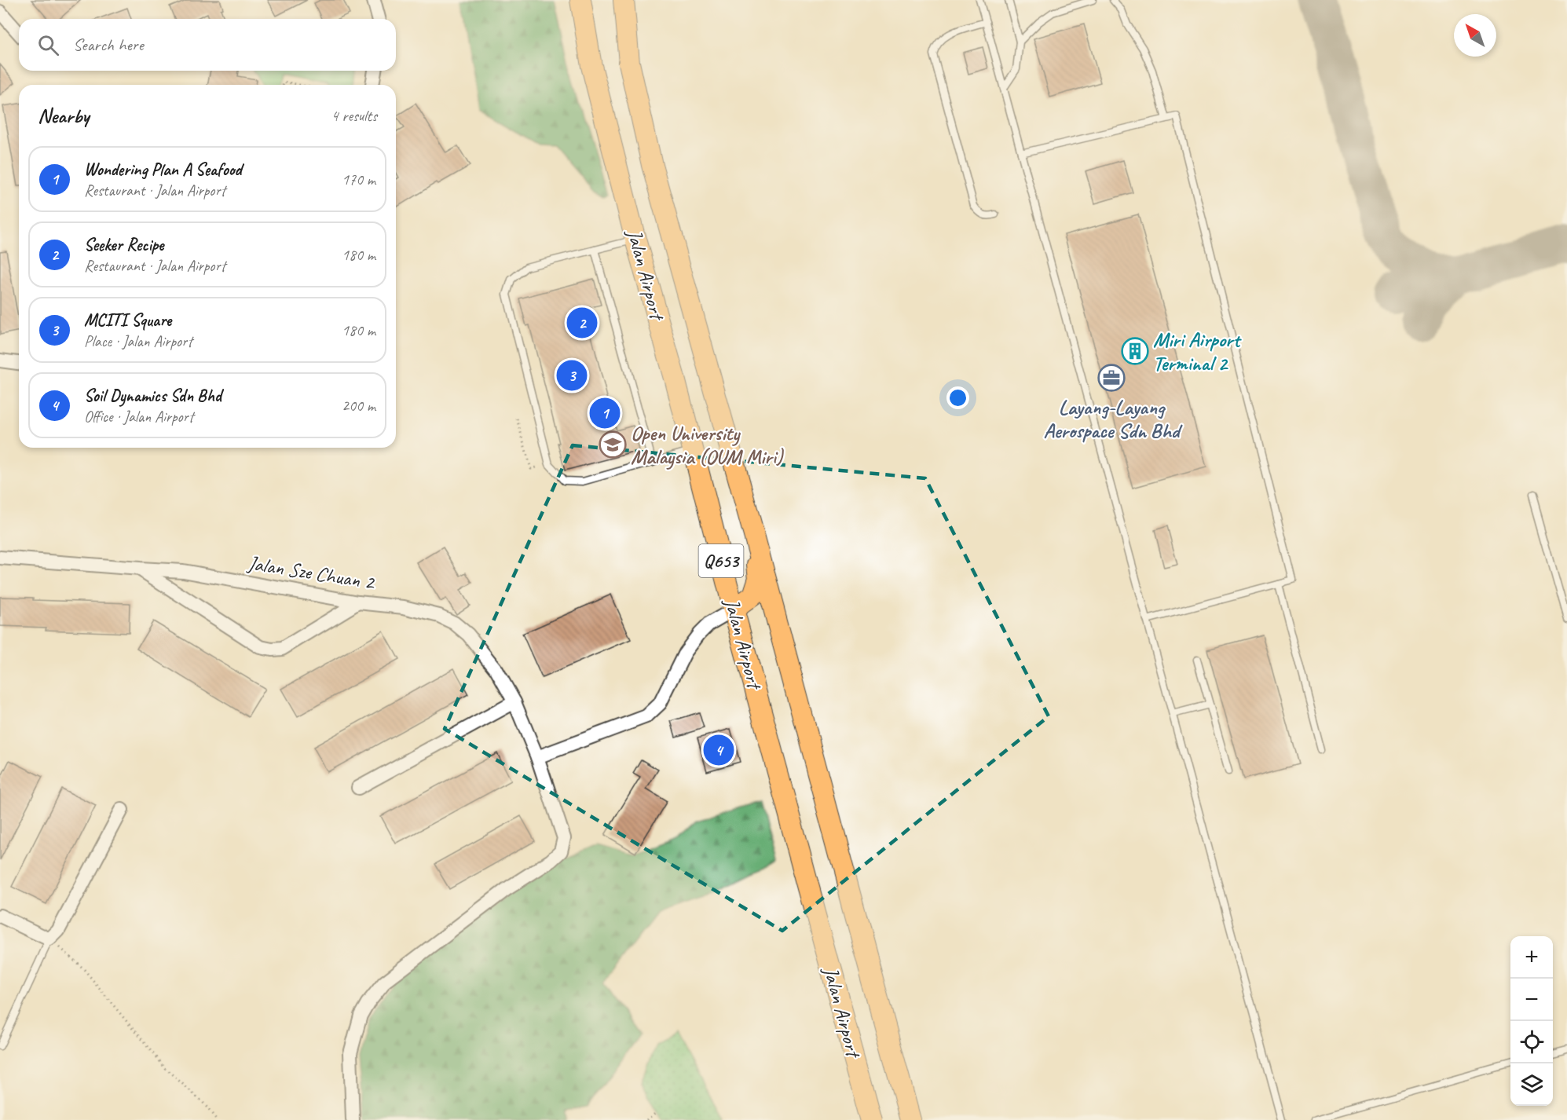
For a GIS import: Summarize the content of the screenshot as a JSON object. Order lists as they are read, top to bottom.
{
  "streets": {
    "main road": ["Jalan Airport", "Q653"],
    "street": ["Jalan Sze Chuan 2"]
  },
  "places": {
    "building": ["Miri Airport Terminal 2"],
    "office": ["Layang-Layang Aerospace Sdn Bhd"],
    "school or university": ["Open University Malaysia (OUM Miri)"]
  },
  "north": "top left",
  "page": {
    "search": "Search here",
    "heading": ["Nearby", "4 results"],
    "list": [
      {
        "mark": "1",
        "name": "Wondering Plan A Seafood",
        "note": "Restaurant · Jalan Airport",
        "value": "170 m"
      },
      {
        "mark": "2",
        "name": "Seeker Recipe",
        "note": "Restaurant · Jalan Airport",
        "value": "180 m"
      },
      {
        "mark": "3",
        "name": "MCITI Square",
        "note": "Place · Jalan Airport",
        "value": "180 m"
      },
      {
        "mark": "4",
        "name": "Soil Dynamics Sdn Bhd",
        "note": "Office · Jalan Airport",
        "value": "200 m"
      }
    ],
    "pins": [
      "2",
      "3",
      "1",
      "4"
    ],
    "map_buttons": ["+", "−"]
  }
}
